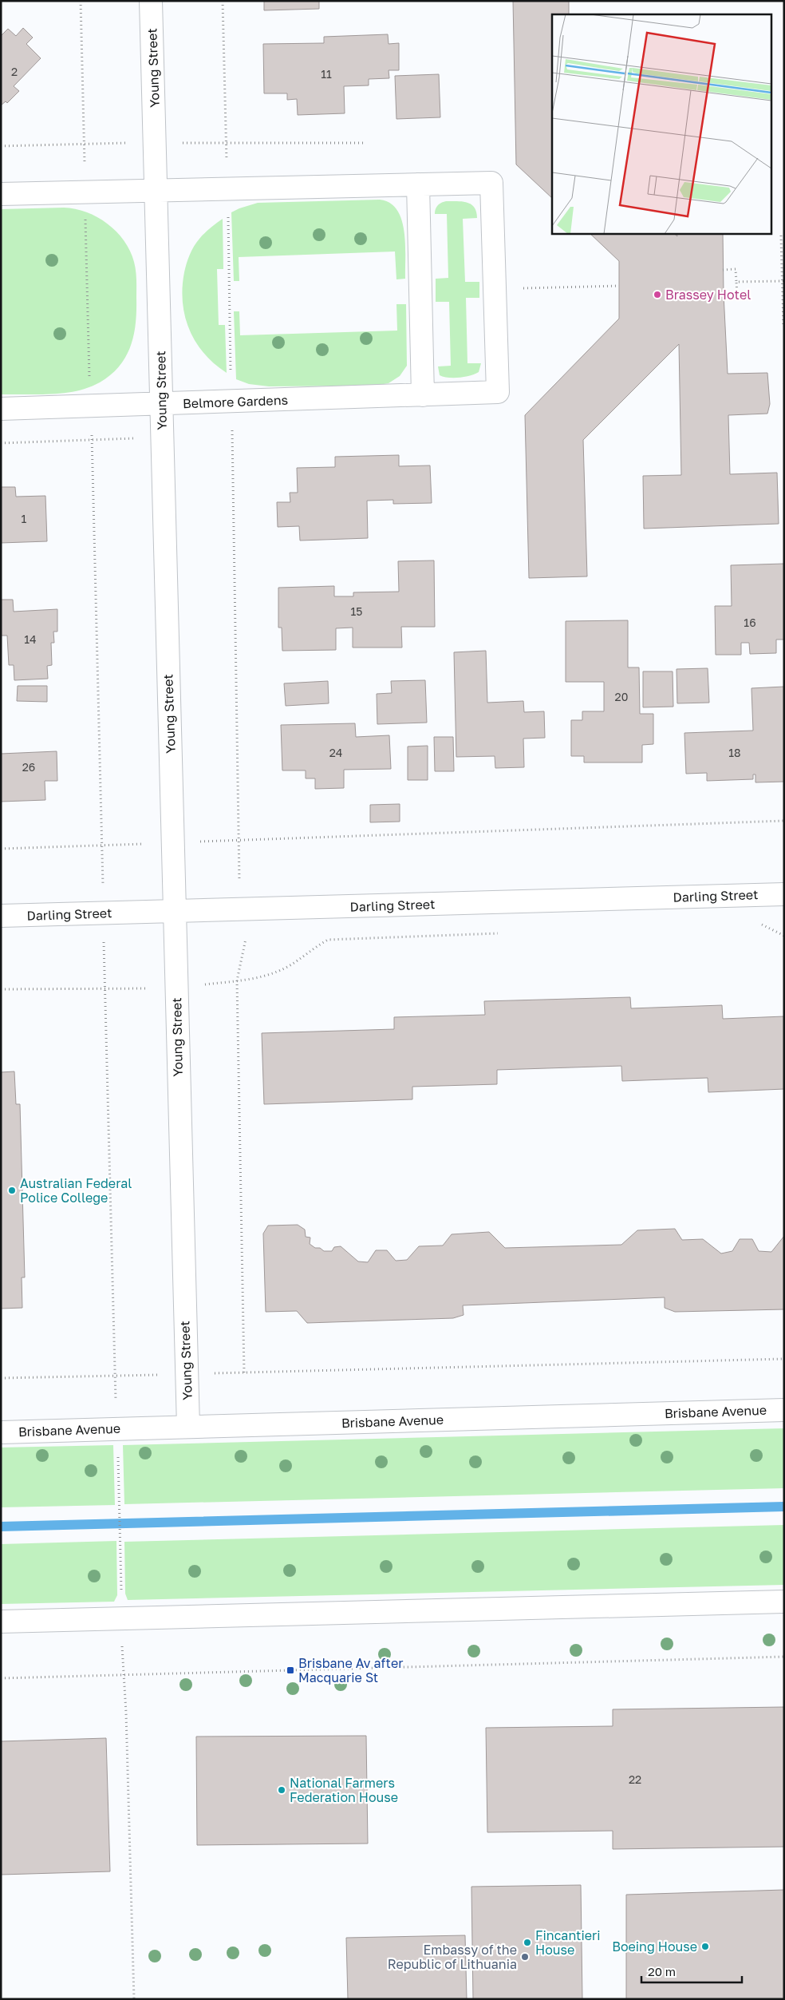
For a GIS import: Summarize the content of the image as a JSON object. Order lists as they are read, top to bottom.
{
  "streets": {
    "street": [
      "Young Street",
      "Belmore Gardens",
      "Darling Street",
      "Brisbane Avenue"
    ]
  },
  "crossings": [
    ["Young Street", "Belmore Gardens"],
    ["Young Street", "Darling Street"],
    ["Young Street", "Brisbane Avenue"]
  ],
  "places": {
    "other": [
      "Brassey Hotel",
      "Australian Federal Police College",
      "National Farmers Federation House",
      "Fincantieri House",
      "Boeing House",
      "Embassy of the Republic of Lithuania"
    ],
    "transit": ["Brisbane Av after Macquarie St"]
  },
  "house_numbers": [
    "2",
    "11",
    "1",
    "15",
    "16",
    "14",
    "20",
    "24",
    "18",
    "26",
    "22"
  ],
  "scale_bar": "20 m"
}
